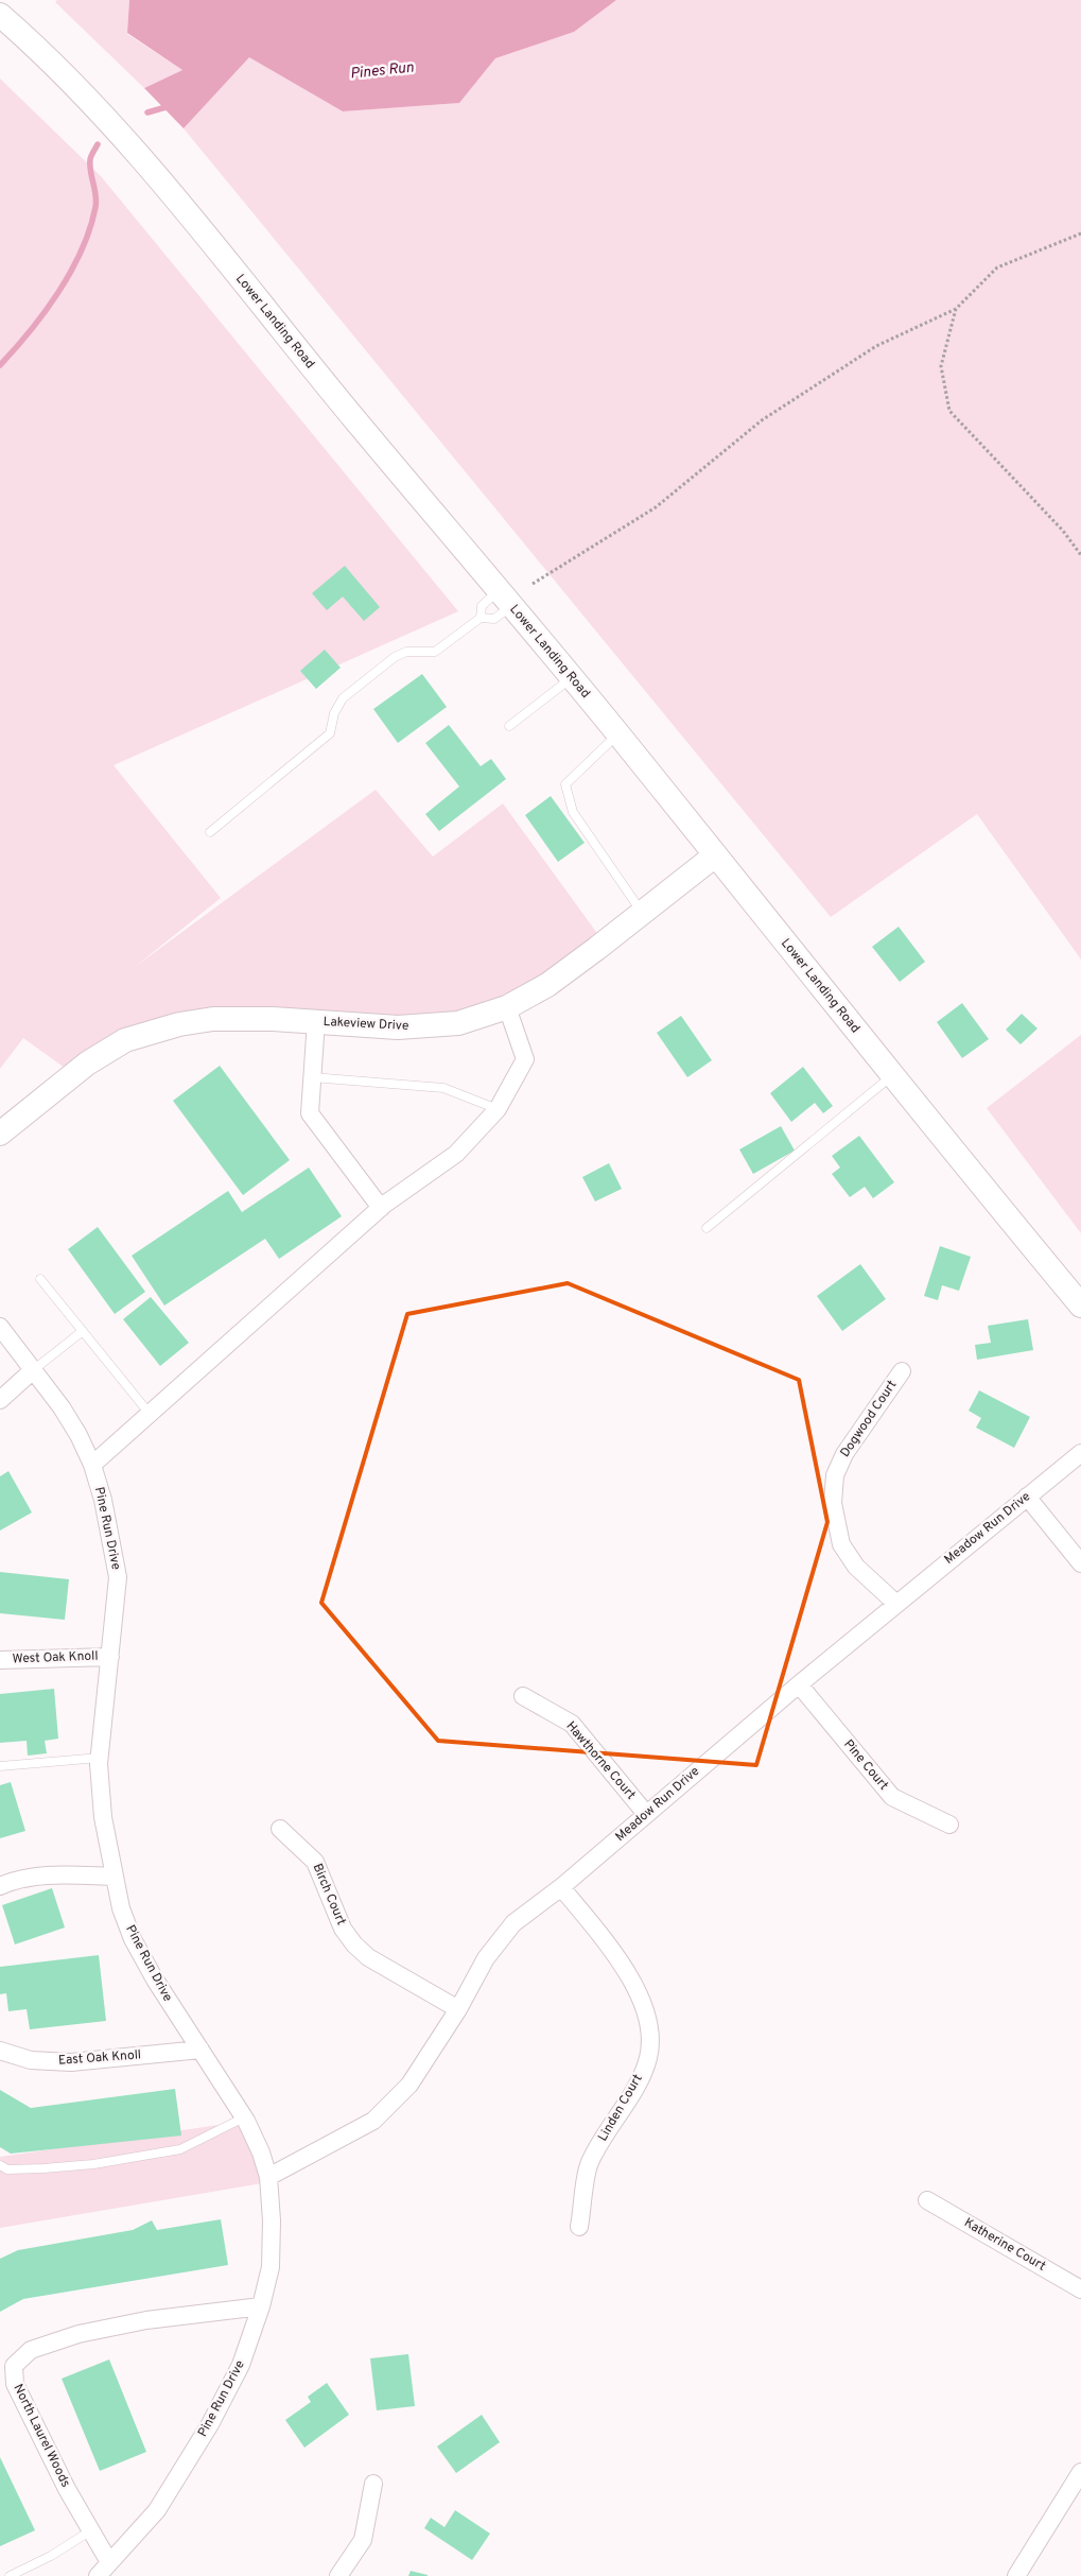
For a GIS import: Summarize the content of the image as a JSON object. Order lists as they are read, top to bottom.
{
  "streets": {
    "main road": ["Lower Landing Road", "Lakeview Drive"],
    "street": [
      "Dogwood Court",
      "Pine Run Drive",
      "Meadow Run Drive",
      "West Oak Knoll",
      "Hawthorne Court",
      "Pine Court",
      "Birch Court",
      "East Oak Knoll",
      "Linden Court",
      "Katherine Court",
      "North Laurel Woods"
    ]
  },
  "crossings": [
    ["Lower Landing Road", "Lakeview Drive"],
    ["Dogwood Court", "Meadow Run Drive"],
    ["Pine Run Drive", "Meadow Run Drive"],
    ["Pine Run Drive", "West Oak Knoll"],
    ["Pine Run Drive", "East Oak Knoll"],
    ["Pine Run Drive", "North Laurel Woods"],
    ["Meadow Run Drive", "Hawthorne Court"],
    ["Meadow Run Drive", "Pine Court"],
    ["Meadow Run Drive", "Birch Court"],
    ["Meadow Run Drive", "Linden Court"]
  ],
  "water": ["Pines Run"]
}
